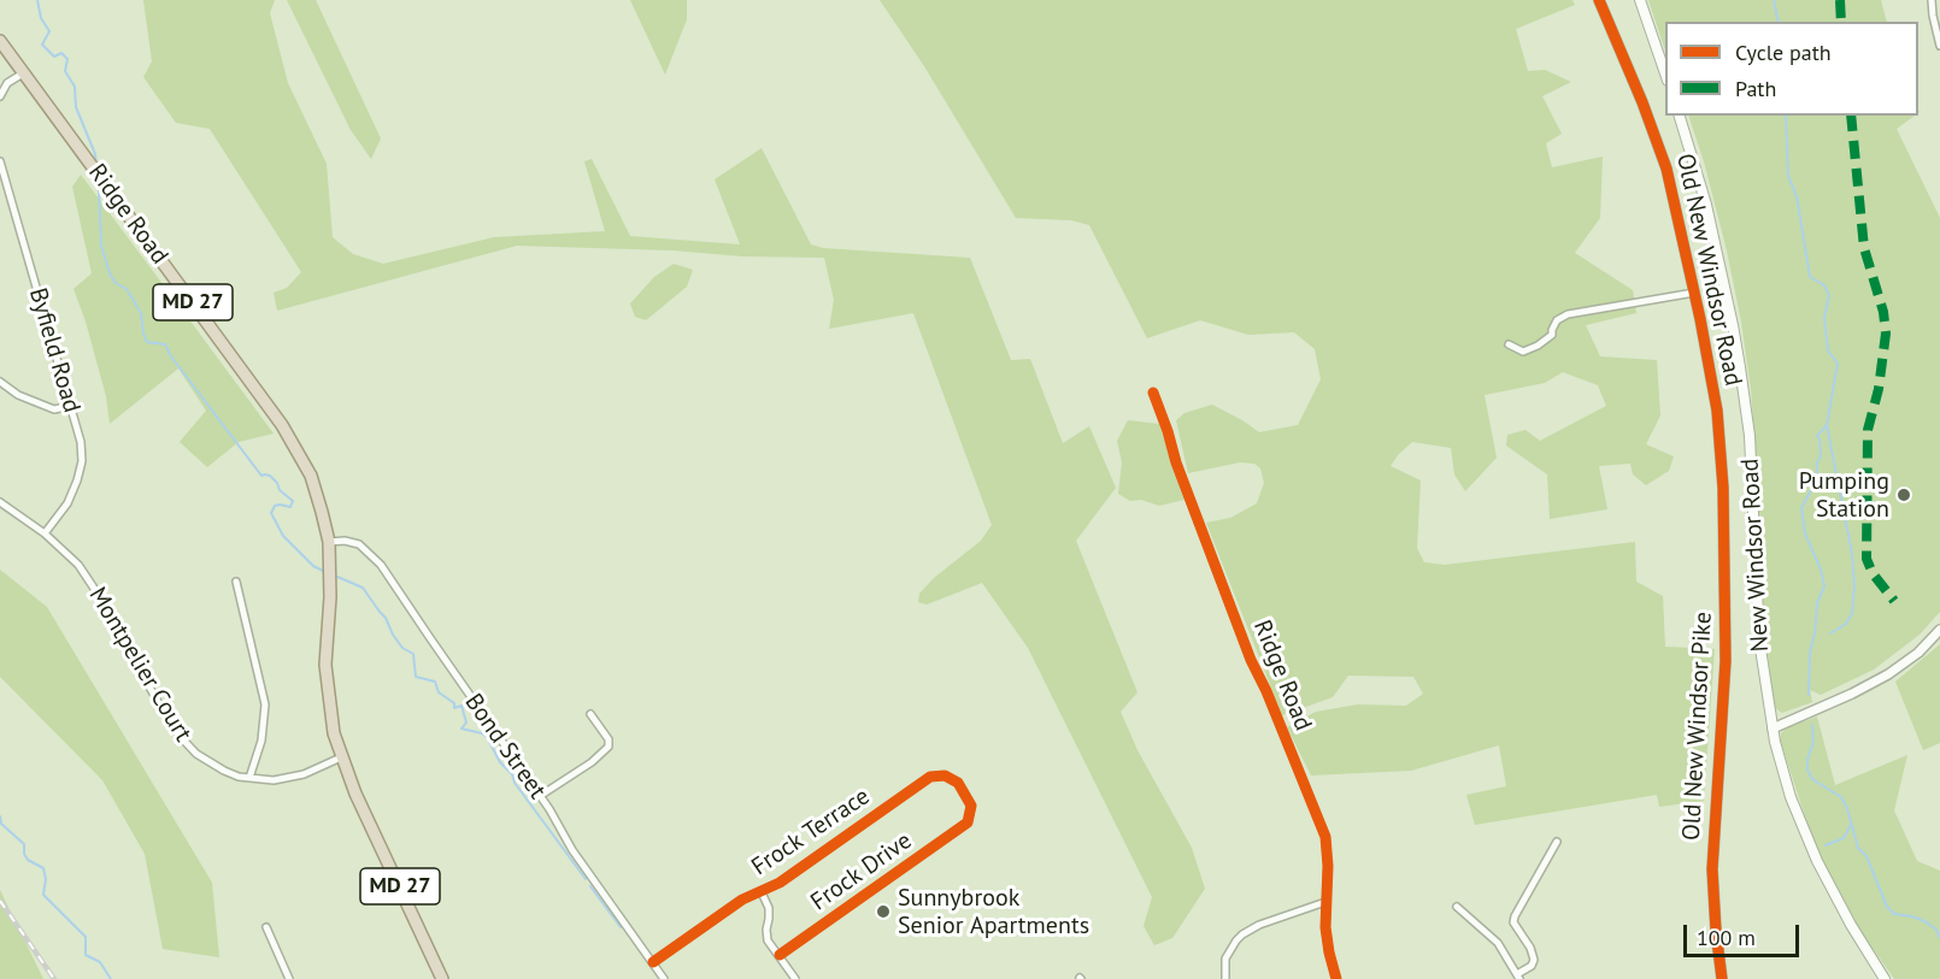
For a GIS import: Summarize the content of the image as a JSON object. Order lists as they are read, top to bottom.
{
  "streets": {
    "highway": ["Ridge Road", "MD 27"],
    "main road": ["New Windsor Road"],
    "street": [
      "Old New Windsor Road",
      "Byfield Road",
      "Montpelier Court",
      "Old New Windsor Pike",
      "Bond Street",
      "Frock Terrace",
      "Frock Drive"
    ]
  },
  "crossings": [
    ["Ridge Road", "MD 27"],
    ["Ridge Road", "Bond Street"],
    ["Old New Windsor Road", "Old New Windsor Pike"],
    ["MD 27", "Montpelier Court"],
    ["MD 27", "Bond Street"],
    ["Byfield Road", "Montpelier Court"],
    ["Bond Street", "Frock Terrace"],
    ["Frock Terrace", "Frock Drive"]
  ],
  "places": ["Pumping Station", "Sunnybrook Senior Apartments"],
  "legend": ["Cycle path", "Path"],
  "scale_bar": "100 m"
}
